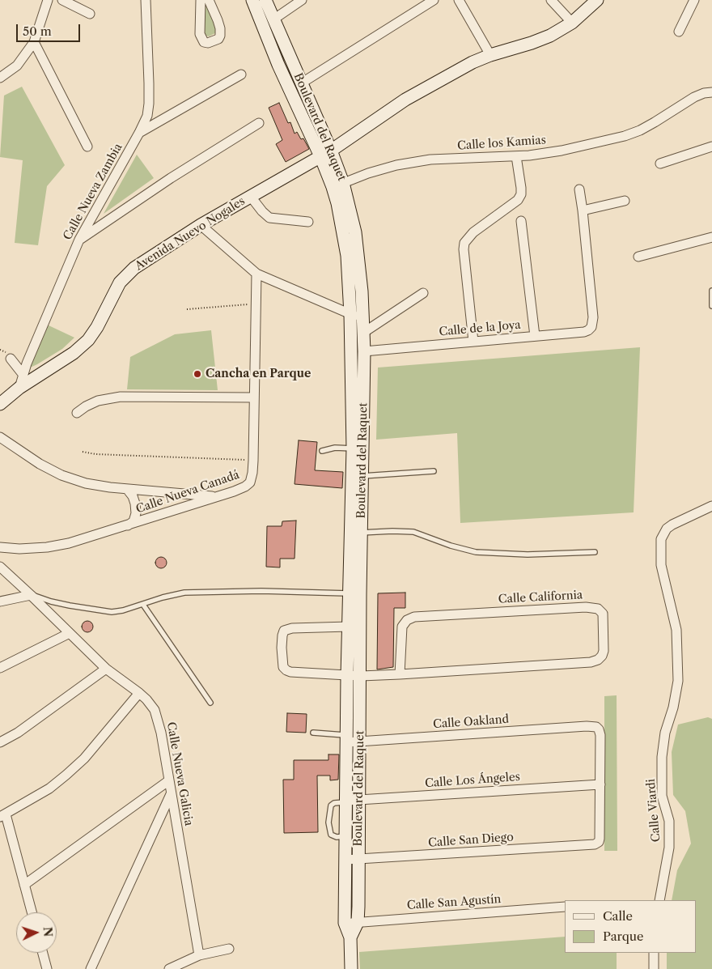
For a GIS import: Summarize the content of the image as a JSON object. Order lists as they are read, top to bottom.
{
  "streets": {
    "street": [
      "Boulevard del Raquet",
      "Calle los Kamias",
      "Calle Nueva Zambia",
      "Avenida Nuevo Nogales",
      "Calle de la Joya",
      "Calle Nueva Canadá",
      "Calle California",
      "Calle Oakland",
      "Calle Nueva Galicia",
      "Calle Los Ángeles",
      "Calle Viardi",
      "Calle San Diego",
      "Calle San Agustín"
    ]
  },
  "crossings": [
    ["Boulevard del Raquet", "Calle los Kamias"],
    ["Boulevard del Raquet", "Avenida Nuevo Nogales"],
    ["Boulevard del Raquet", "Calle de la Joya"],
    ["Boulevard del Raquet", "Calle California"],
    ["Boulevard del Raquet", "Calle Oakland"],
    ["Boulevard del Raquet", "Calle Los Ángeles"],
    ["Boulevard del Raquet", "Calle San Diego"],
    ["Boulevard del Raquet", "Calle San Agustín"],
    ["Calle Nueva Zambia", "Avenida Nuevo Nogales"],
    ["Calle Oakland", "Calle Los Ángeles"],
    ["Calle Oakland", "Calle San Diego"],
    ["Calle Los Ángeles", "Calle San Diego"]
  ],
  "places": ["Cancha en Parque"],
  "legend": ["Calle", "Parque"],
  "scale_bar": "50 m",
  "north": "right"
}
